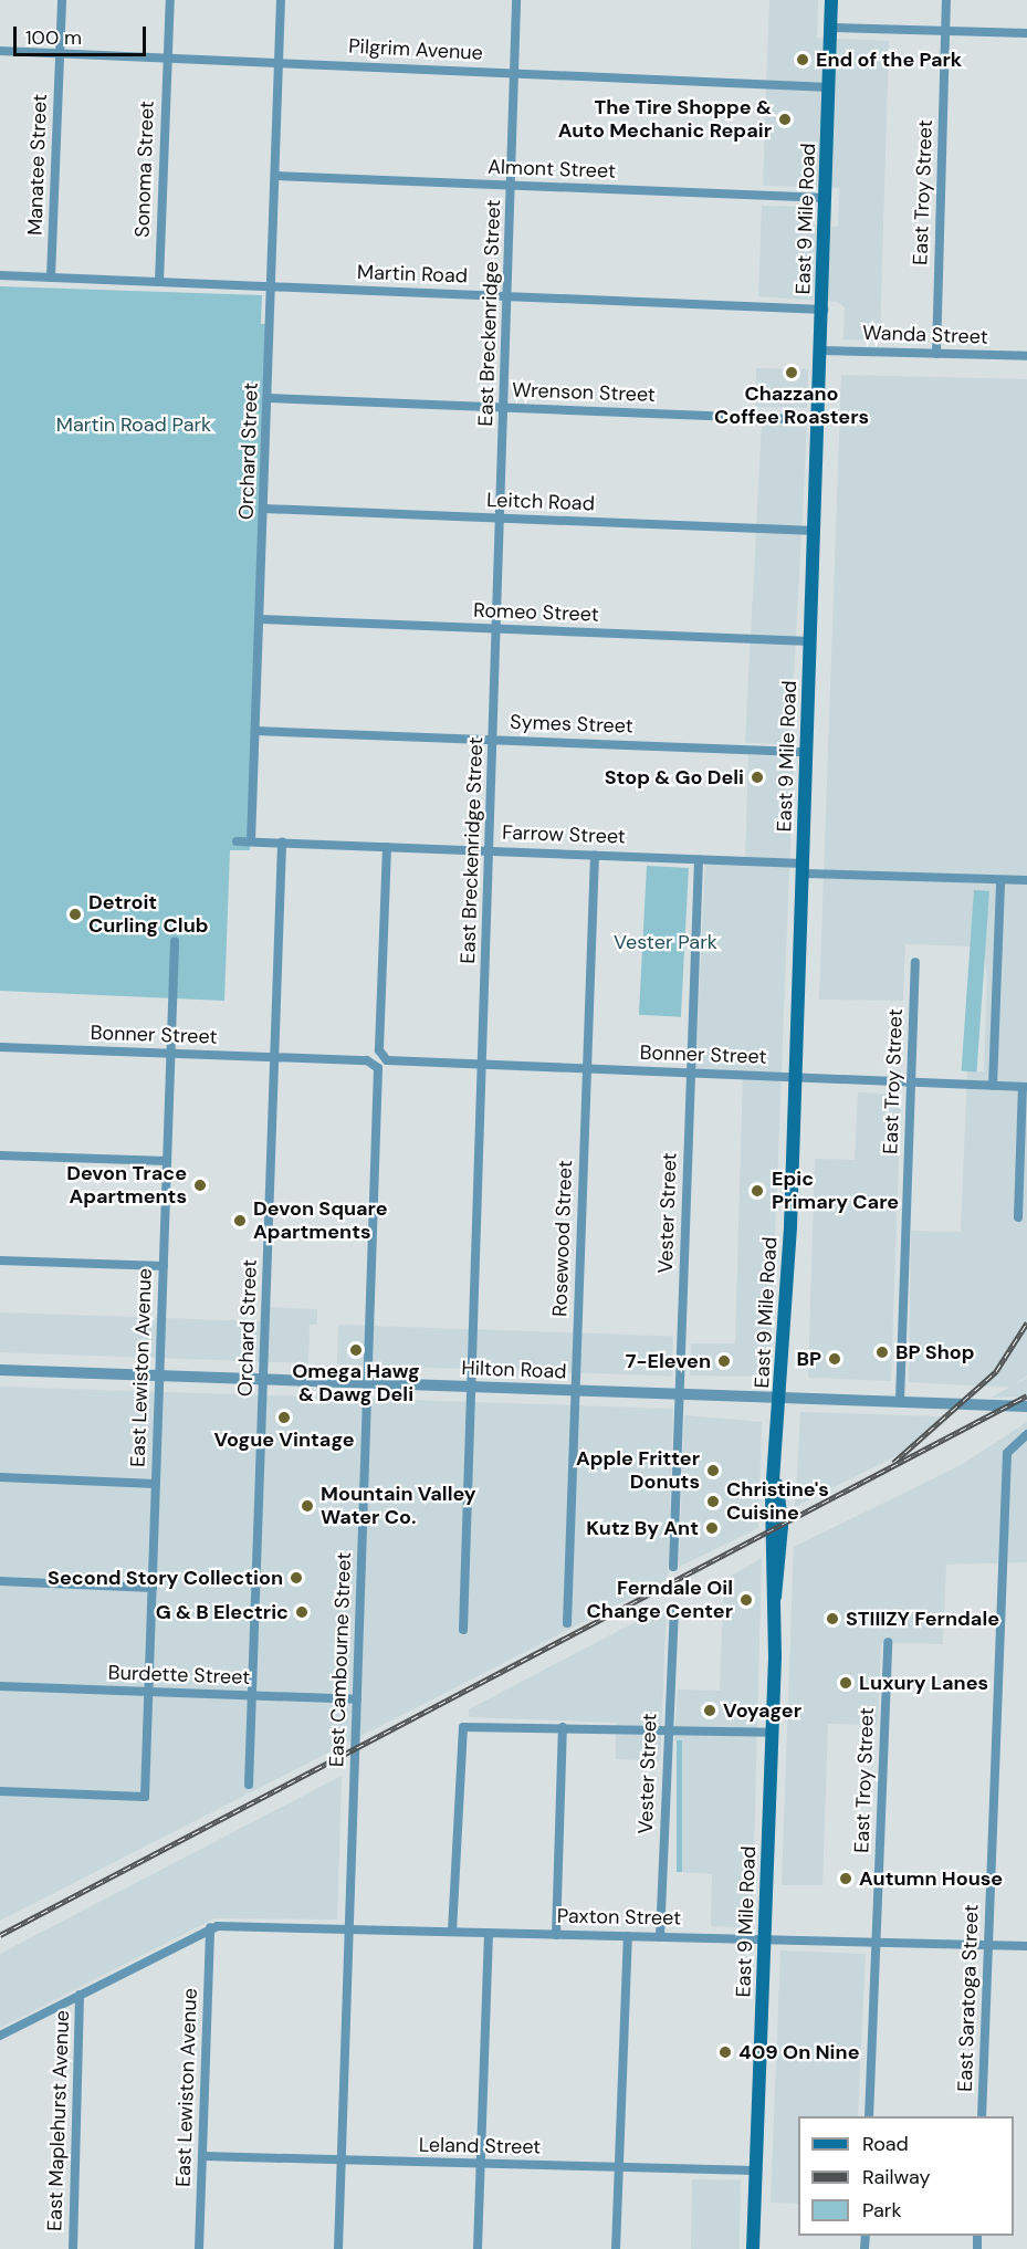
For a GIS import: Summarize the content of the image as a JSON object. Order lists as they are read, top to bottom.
{
  "streets": {
    "main road": ["East 9 Mile Road"],
    "street": [
      "Pilgrim Avenue",
      "Manatee Street",
      "Sonoma Street",
      "Almont Street",
      "East Troy Street",
      "Martin Road",
      "East Breckenridge Street",
      "Wanda Street",
      "Wrenson Street",
      "Orchard Street",
      "Leitch Road",
      "Romeo Street",
      "Symes Street",
      "Farrow Street",
      "Bonner Street",
      "Vester Street",
      "Rosewood Street",
      "East Lewiston Avenue",
      "Hilton Road",
      "East Cambourne Street",
      "Burdette Street",
      "Paxton Street",
      "East Saratoga Street",
      "East Maplehurst Avenue",
      "Leland Street"
    ]
  },
  "crossings": [
    ["Pilgrim Avenue", "Manatee Street"],
    ["Pilgrim Avenue", "Sonoma Street"],
    ["Pilgrim Avenue", "East 9 Mile Road"],
    ["Pilgrim Avenue", "East Breckenridge Street"],
    ["Pilgrim Avenue", "Orchard Street"],
    ["Manatee Street", "Martin Road"],
    ["Sonoma Street", "Martin Road"],
    ["Almont Street", "East 9 Mile Road"],
    ["Almont Street", "East Breckenridge Street"],
    ["Almont Street", "Orchard Street"],
    ["East Troy Street", "Wanda Street"],
    ["East Troy Street", "Bonner Street"],
    ["East Troy Street", "Hilton Road"],
    ["East Troy Street", "Paxton Street"],
    ["East 9 Mile Road", "Martin Road"],
    ["East 9 Mile Road", "Wanda Street"],
    ["East 9 Mile Road", "Wrenson Street"],
    ["East 9 Mile Road", "Leitch Road"],
    ["East 9 Mile Road", "Romeo Street"],
    ["East 9 Mile Road", "Symes Street"],
    ["East 9 Mile Road", "Farrow Street"],
    ["East 9 Mile Road", "Bonner Street"],
    ["East 9 Mile Road", "Hilton Road"],
    ["East 9 Mile Road", "Paxton Street"],
    ["East 9 Mile Road", "Leland Street"],
    ["Martin Road", "East Breckenridge Street"],
    ["Martin Road", "Orchard Street"],
    ["East Breckenridge Street", "Wrenson Street"],
    ["East Breckenridge Street", "Leitch Road"],
    ["East Breckenridge Street", "Romeo Street"],
    ["East Breckenridge Street", "Symes Street"],
    ["East Breckenridge Street", "Farrow Street"],
    ["East Breckenridge Street", "Bonner Street"],
    ["East Breckenridge Street", "Hilton Road"],
    ["Wrenson Street", "Orchard Street"],
    ["Orchard Street", "Leitch Road"],
    ["Orchard Street", "Romeo Street"],
    ["Orchard Street", "Symes Street"],
    ["Orchard Street", "Farrow Street"],
    ["Orchard Street", "Bonner Street"],
    ["Orchard Street", "Hilton Road"],
    ["Orchard Street", "Burdette Street"],
    ["Farrow Street", "Bonner Street"],
    ["Farrow Street", "Vester Street"],
    ["Farrow Street", "Rosewood Street"],
    ["Bonner Street", "Vester Street"],
    ["Bonner Street", "Rosewood Street"],
    ["Bonner Street", "East Lewiston Avenue"],
    ["Bonner Street", "East Cambourne Street"],
    ["Vester Street", "Hilton Road"],
    ["Vester Street", "Paxton Street"],
    ["Rosewood Street", "Hilton Road"],
    ["East Lewiston Avenue", "Hilton Road"],
    ["East Lewiston Avenue", "Burdette Street"],
    ["East Lewiston Avenue", "Paxton Street"],
    ["East Lewiston Avenue", "Leland Street"],
    ["Hilton Road", "East Cambourne Street"],
    ["East Cambourne Street", "Burdette Street"],
    ["East Cambourne Street", "Paxton Street"],
    ["East Cambourne Street", "Leland Street"],
    ["Paxton Street", "East Saratoga Street"]
  ],
  "parks": ["Martin Road Park", "Vester Park"],
  "places": [
    "End of the Park",
    "The Tire Shoppe & Auto Mechanic Repair",
    "Chazzano Coffee Roasters",
    "Stop & Go Deli",
    "Detroit Curling Club",
    "Devon Trace Apartments",
    "Epic Primary Care",
    "Devon Square Apartments",
    "Omega Hawg & Dawg Deli",
    "BP Shop",
    "BP",
    "7-Eleven",
    "Vogue Vintage",
    "Apple Fritter Donuts",
    "Christine's Cuisine",
    "Mountain Valley Water Co.",
    "Kutz By Ant",
    "Second Story Collection",
    "Ferndale Oil Change Center",
    "G & B Electric",
    "STIIIZY Ferndale",
    "Luxury Lanes",
    "Voyager",
    "Autumn House",
    "409 On Nine"
  ],
  "legend": ["Road", "Railway", "Park"],
  "scale_bar": "100 m"
}
